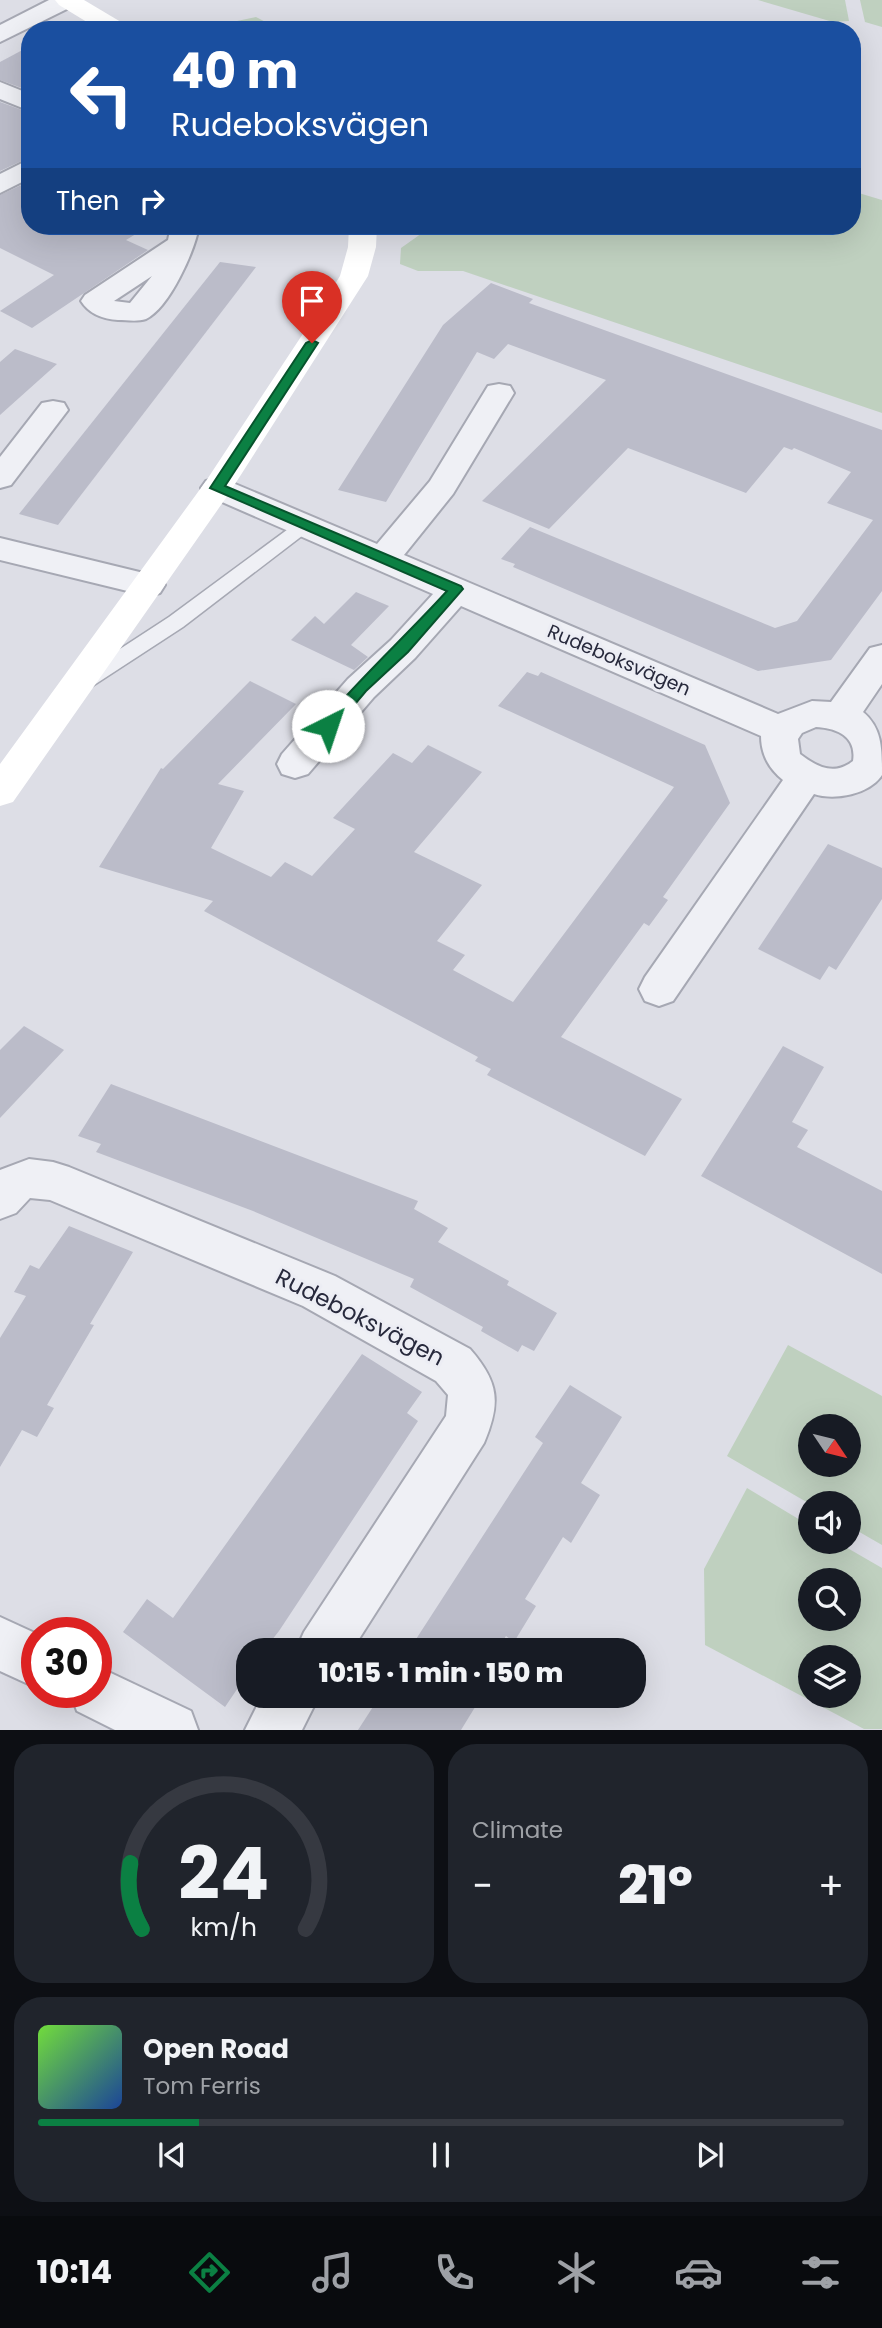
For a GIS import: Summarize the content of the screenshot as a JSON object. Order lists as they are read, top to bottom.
{
  "streets": {
    "street": ["Rudeboksvägen"]
  },
  "north": "bottom right",
  "page": {
    "turn": ["40 m", "Rudeboksvägen"],
    "then": "Then",
    "limit": "30",
    "trip": "10:15 · 1 min · 150 m",
    "tile": "Climate",
    "heat": ["−", "21°", "+"],
    "song": ["Open Road", "Tom Ferris"],
    "tabs": "10:14",
    "gauge": ["24", "km/h"]
  }
}
